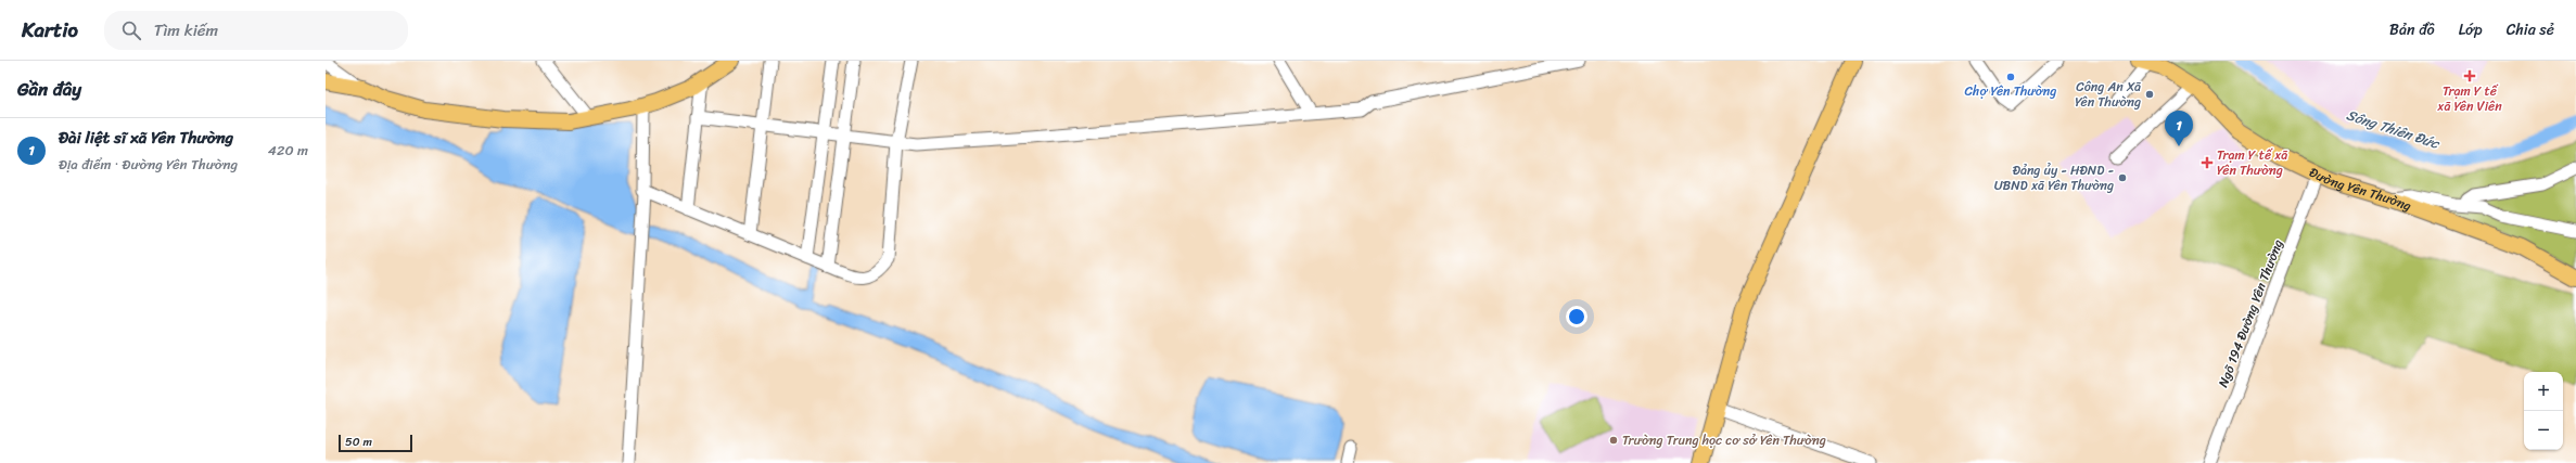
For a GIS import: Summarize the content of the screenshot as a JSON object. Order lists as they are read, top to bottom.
{
  "streets": {
    "main road": ["Đường Yên Thường"],
    "street": ["Ngõ 194 Đường Yên Thường"]
  },
  "crossings": [
    ["Đường Yên Thường", "Ngõ 194 Đường Yên Thường"]
  ],
  "water": ["Sông Thiên Đức"],
  "places": {
    "health": ["Trạm Y tế xã Yên Viên", "Trạm Y tế xã Yên Thường"],
    "other": [
      "Chợ Yên Thường",
      "Công An Xã Yên Thường",
      "Đảng ủy - HĐND - UBND xã Yên Thường",
      "Trường Trung học cơ sở Yên Thường"
    ]
  },
  "scale_bar": "50 m",
  "page": {
    "header": "Kartio",
    "search": "Tìm kiếm",
    "nav": ["Bản đồ", "Lớp", "Chia sẻ"],
    "heading": "Gần đây",
    "pins": "1",
    "list": [
      {
        "mark": "1",
        "name": "Đài liệt sĩ xã Yên Thường",
        "note": "Địa điểm · Đường Yên Thường",
        "value": "420 m"
      }
    ],
    "map_buttons": ["+", "−"],
    "scale": "50 m"
  }
}
